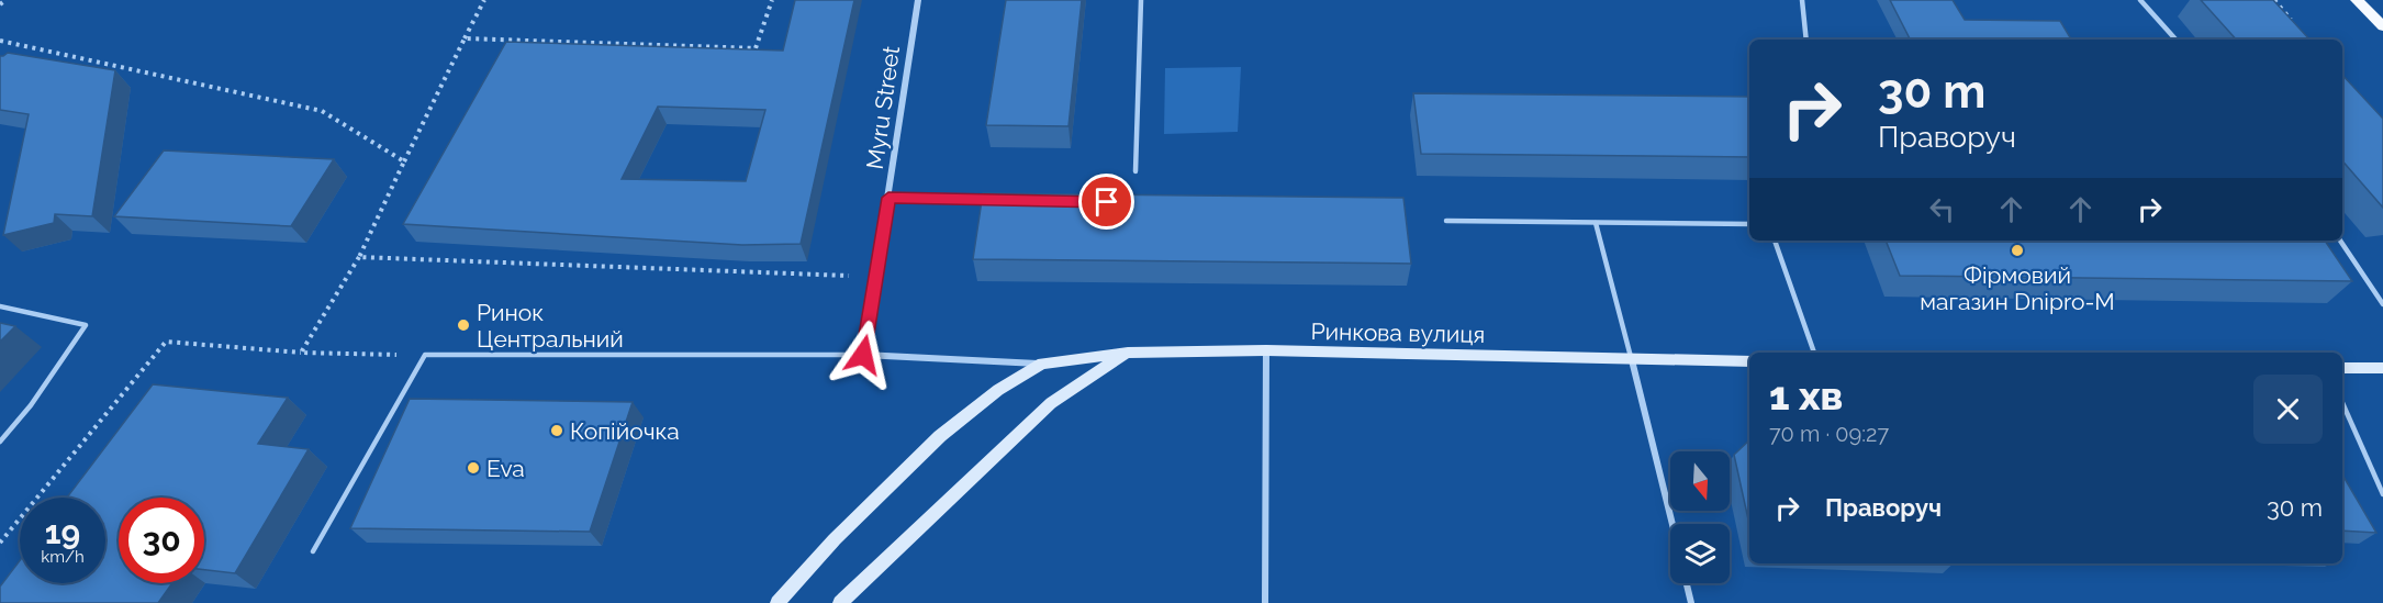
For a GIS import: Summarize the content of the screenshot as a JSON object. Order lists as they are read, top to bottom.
{
  "streets": {
    "main road": ["Ринкова вулиця"],
    "street": ["Myru Street"]
  },
  "places": [
    "Фірмовий магазин Dnipro-M",
    "Ринок Центральний",
    "Копійочка",
    "Eva"
  ],
  "north": "bottom",
  "page": {
    "turn": ["30 m", "Праворуч"],
    "heading": ["1 хв", "70 m · 09:27"],
    "list": [
      {
        "name": "Праворуч",
        "value": "30 m"
      }
    ],
    "speed": "19 km/h",
    "limit": "30"
  }
}
